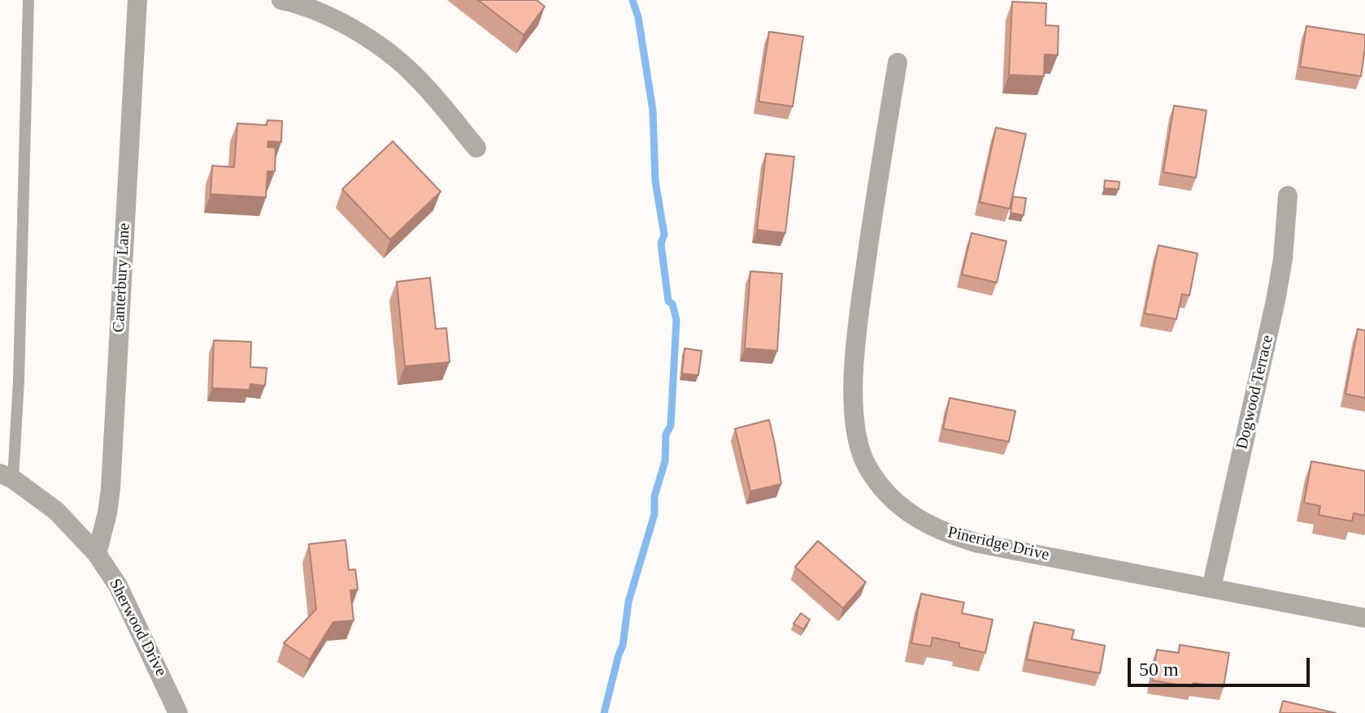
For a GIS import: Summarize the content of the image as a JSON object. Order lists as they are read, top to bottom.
{
  "streets": {
    "street": [
      "Canterbury Lane",
      "Dogwood Terrace",
      "Pineridge Drive",
      "Sherwood Drive"
    ]
  },
  "crossings": [
    ["Canterbury Lane", "Sherwood Drive"],
    ["Dogwood Terrace", "Pineridge Drive"]
  ],
  "scale_bar": "50 m"
}
